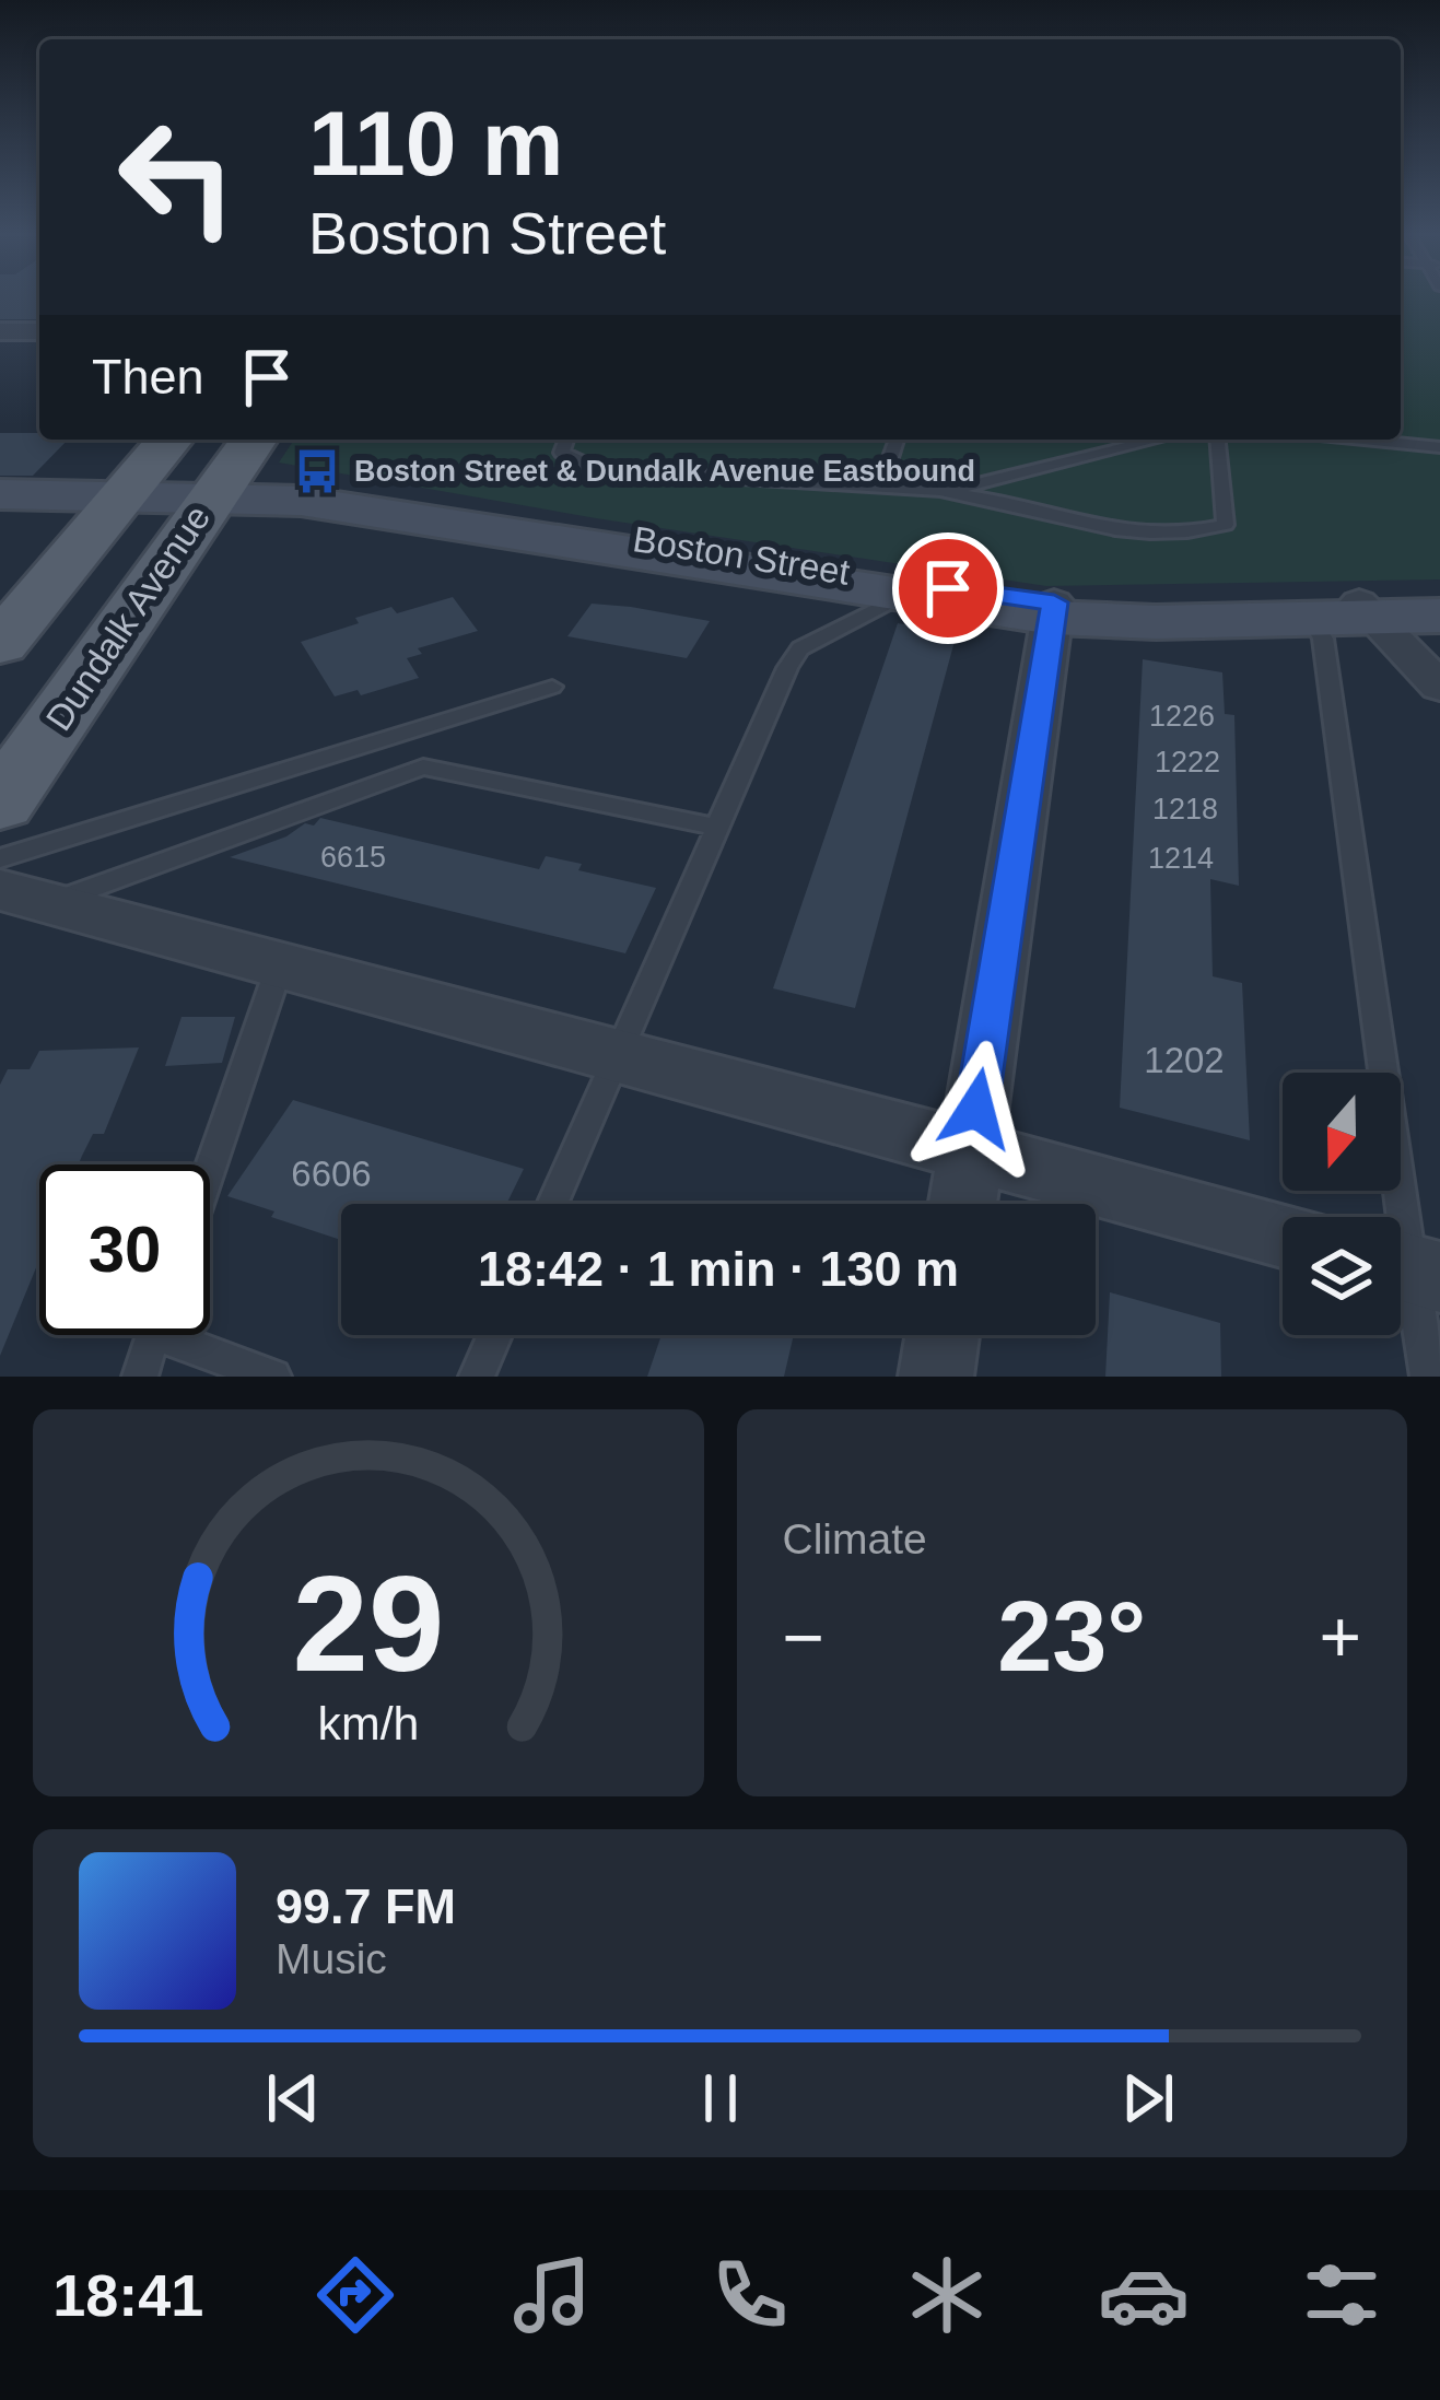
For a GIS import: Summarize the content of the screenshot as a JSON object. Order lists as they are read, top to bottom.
{
  "streets": {
    "main road": ["Boston Street", "Dundalk Avenue"]
  },
  "crossings": [
    ["Boston Street", "Dundalk Avenue"]
  ],
  "places": {
    "bus stop": ["Boston Street & Dundalk Avenue Eastbound"]
  },
  "house_numbers": [
    "1226",
    "1222",
    "1218",
    "6615",
    "1214",
    "1202",
    "6606"
  ],
  "north": "bottom",
  "page": {
    "turn": ["110 m", "Boston Street"],
    "then": "Then",
    "limit": "30",
    "trip": "18:42 · 1 min · 130 m",
    "tile": "Climate",
    "heat": ["−", "23°", "+"],
    "song": ["99.7 FM", "Music"],
    "tabs": "18:41",
    "gauge": ["29", "km/h"]
  }
}
